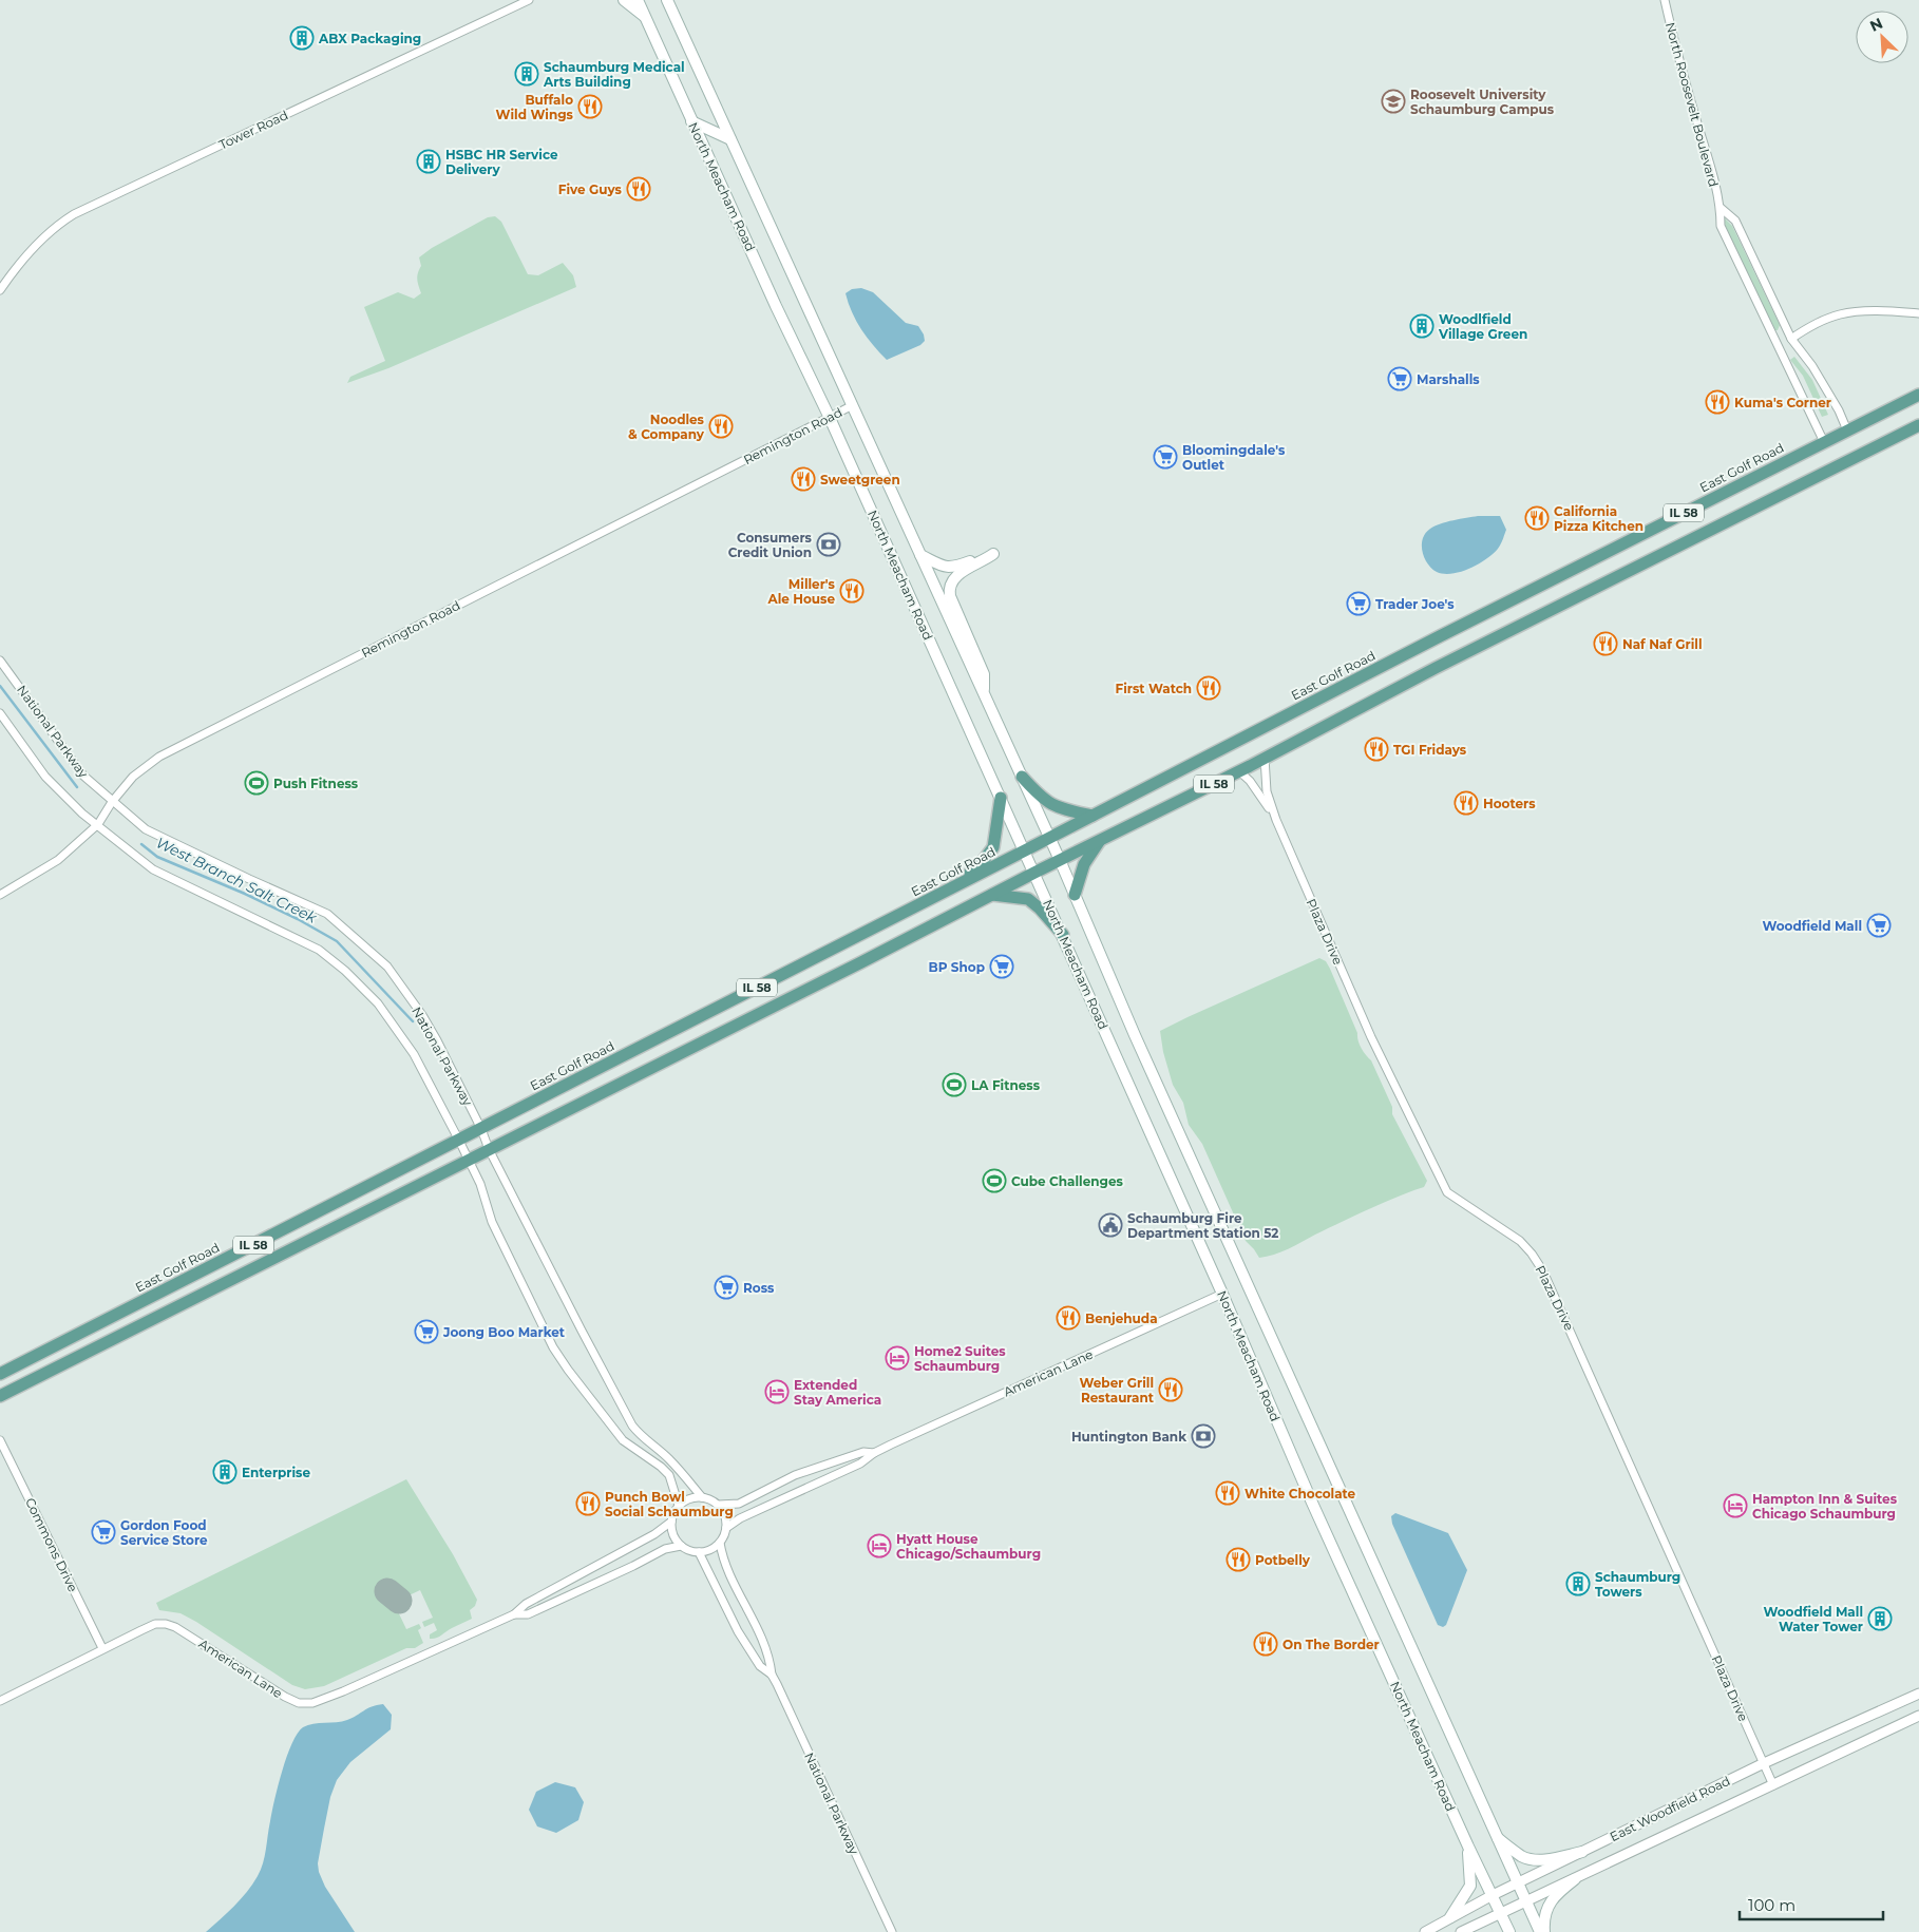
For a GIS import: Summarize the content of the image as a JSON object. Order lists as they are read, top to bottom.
{
  "streets": {
    "main road": ["North Meacham Road", "East Golf Road", "IL 58"],
    "street": [
      "North Roosevelt Boulevard",
      "Tower Road",
      "Remington Road",
      "National Parkway",
      "Plaza Drive",
      "American Lane",
      "Commons Drive",
      "East Woodfield Road"
    ]
  },
  "crossings": [
    ["North Roosevelt Boulevard", "East Golf Road"],
    ["North Meacham Road", "Remington Road"],
    ["North Meacham Road", "East Golf Road"],
    ["North Meacham Road", "IL 58"],
    ["North Meacham Road", "American Lane"],
    ["North Meacham Road", "East Woodfield Road"],
    ["Remington Road", "National Parkway"],
    ["East Golf Road", "National Parkway"],
    ["IL 58", "National Parkway"],
    ["IL 58", "Plaza Drive"],
    ["National Parkway", "American Lane"],
    ["Plaza Drive", "East Woodfield Road"],
    ["American Lane", "Commons Drive"]
  ],
  "water": ["West Branch Salt Creek"],
  "places": {
    "building": [
      "ABX Packaging",
      "Schaumburg Medical Arts Building",
      "HSBC HR Service Delivery",
      "Woodlfield Village Green",
      "Enterprise",
      "Schaumburg Towers",
      "Woodfield Mall Water Tower"
    ],
    "school or university": ["Roosevelt University Schaumburg Campus"],
    "restaurant": [
      "Buffalo Wild Wings",
      "Five Guys",
      "Kuma's Corner",
      "Noodles & Company",
      "Sweetgreen",
      "California Pizza Kitchen",
      "Miller's Ale House",
      "Naf Naf Grill",
      "First Watch",
      "TGI Fridays",
      "Hooters",
      "Benjehuda",
      "Weber Grill Restaurant",
      "White Chocolate",
      "Punch Bowl Social Schaumburg",
      "Potbelly",
      "On The Border"
    ],
    "supermarket": [
      "Marshalls",
      "Bloomingdale's Outlet",
      "Trader Joe's",
      "Woodfield Mall",
      "BP Shop",
      "Ross",
      "Joong Boo Market",
      "Gordon Food Service Store"
    ],
    "bank": ["Consumers Credit Union", "Huntington Bank"],
    "sports": ["Push Fitness", "LA Fitness", "Cube Challenges"],
    "public building": ["Schaumburg Fire Department Station 52"],
    "hotel": [
      "Home2 Suites Schaumburg",
      "Extended Stay America",
      "Hampton Inn & Suites Chicago Schaumburg",
      "Hyatt House Chicago/Schaumburg"
    ]
  },
  "scale_bar": "100 m",
  "north": "top left"
}
